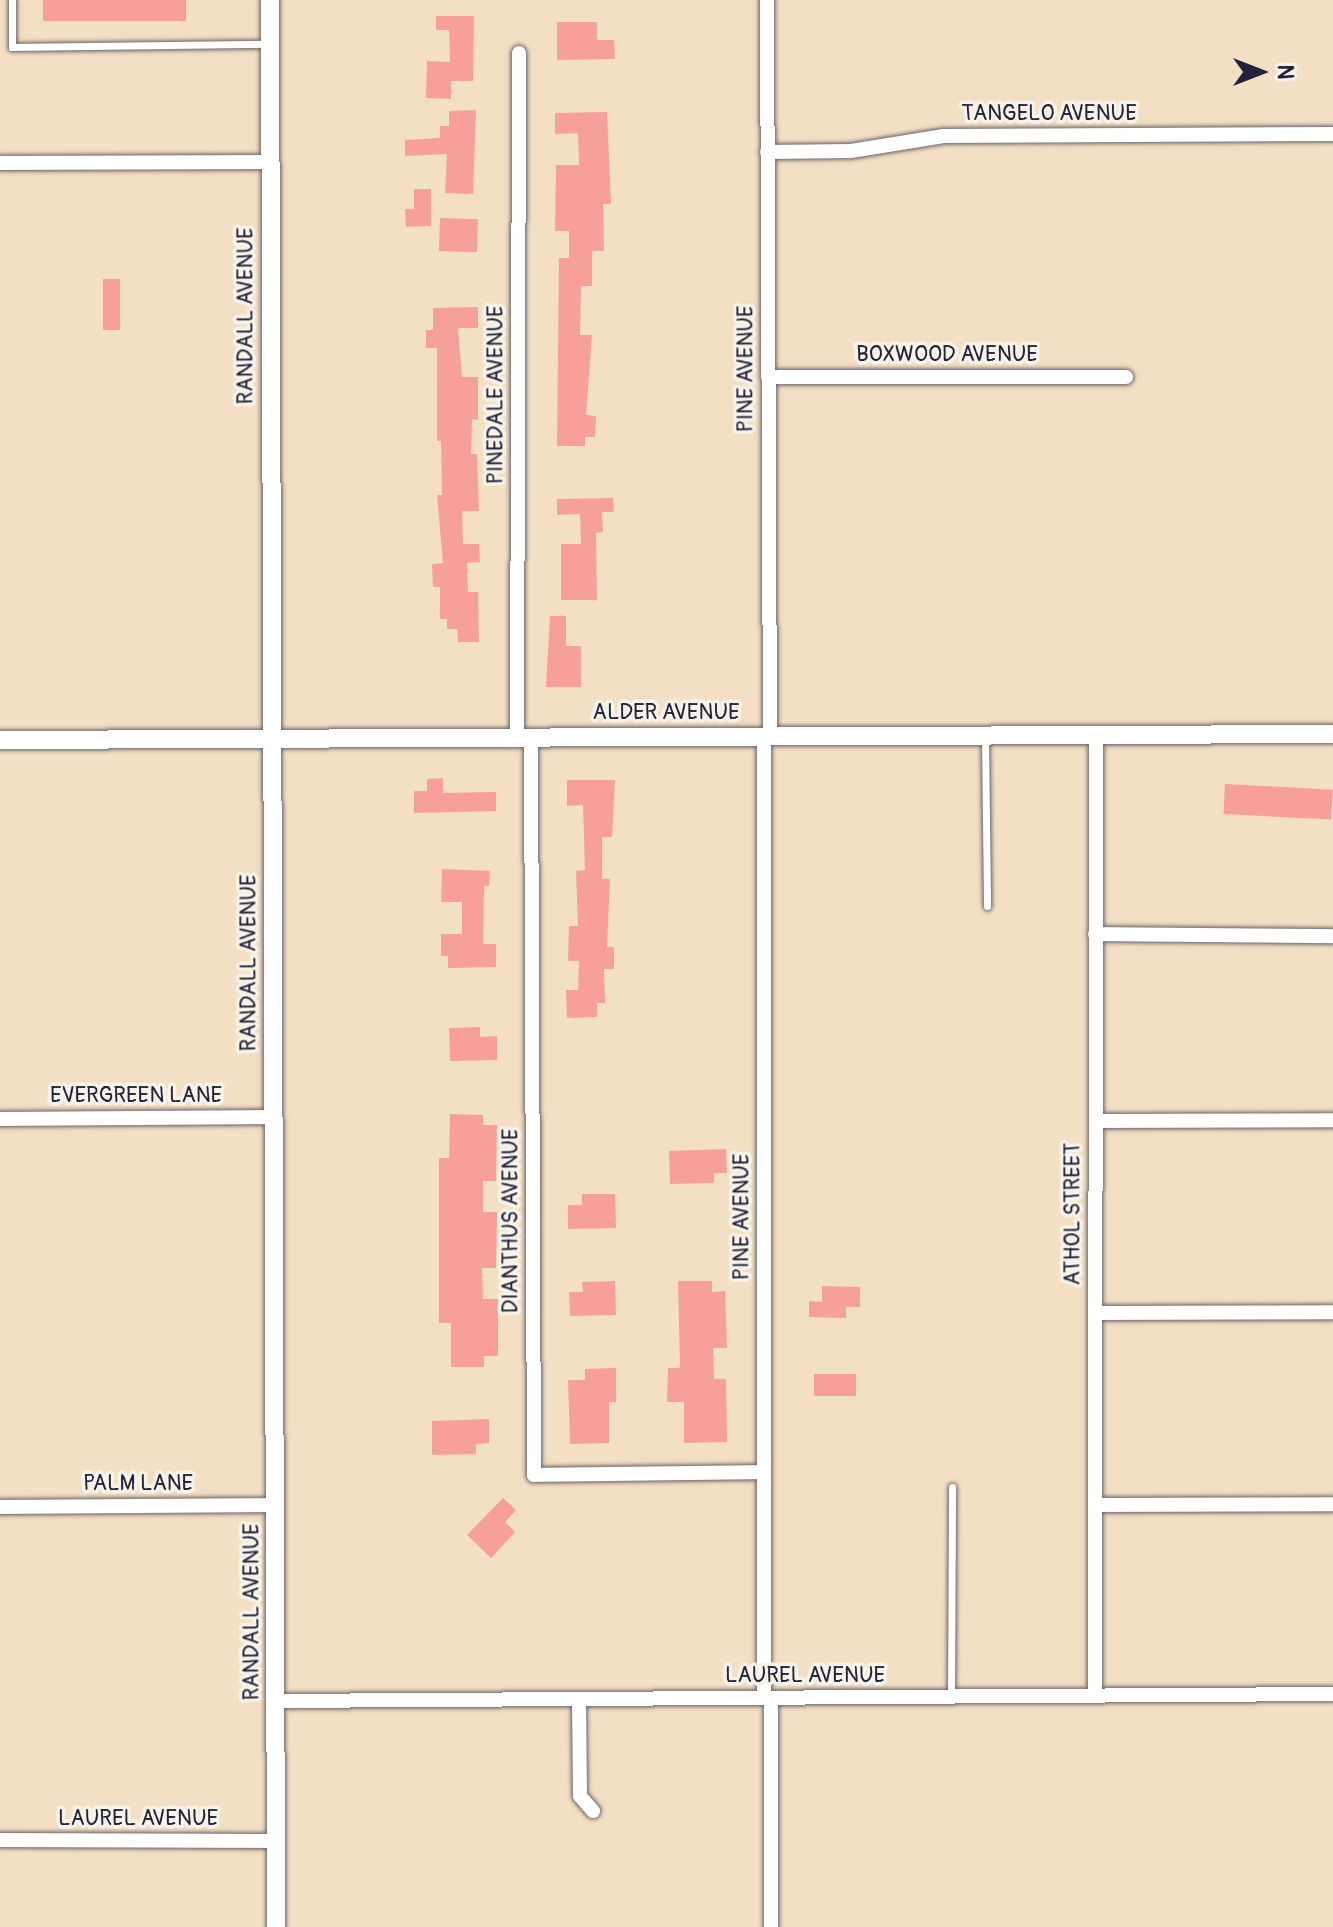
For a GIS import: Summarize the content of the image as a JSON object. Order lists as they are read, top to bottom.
{
  "streets": {
    "street": [
      "TANGELO AVENUE",
      "RANDALL AVENUE",
      "BOXWOOD AVENUE",
      "PINE AVENUE",
      "PINEDALE AVENUE",
      "ALDER AVENUE",
      "EVERGREEN LANE",
      "ATHOL STREET",
      "DIANTHUS AVENUE",
      "PALM LANE",
      "LAUREL AVENUE"
    ]
  },
  "crossings": [
    ["TANGELO AVENUE", "PINE AVENUE"],
    ["RANDALL AVENUE", "ALDER AVENUE"],
    ["RANDALL AVENUE", "EVERGREEN LANE"],
    ["RANDALL AVENUE", "PALM LANE"],
    ["RANDALL AVENUE", "LAUREL AVENUE"],
    ["BOXWOOD AVENUE", "PINE AVENUE"],
    ["PINE AVENUE", "ALDER AVENUE"],
    ["PINE AVENUE", "DIANTHUS AVENUE"],
    ["PINE AVENUE", "LAUREL AVENUE"],
    ["PINEDALE AVENUE", "ALDER AVENUE"],
    ["PINEDALE AVENUE", "DIANTHUS AVENUE"],
    ["ALDER AVENUE", "ATHOL STREET"],
    ["ALDER AVENUE", "DIANTHUS AVENUE"],
    ["ATHOL STREET", "LAUREL AVENUE"]
  ],
  "north": "right"
}
